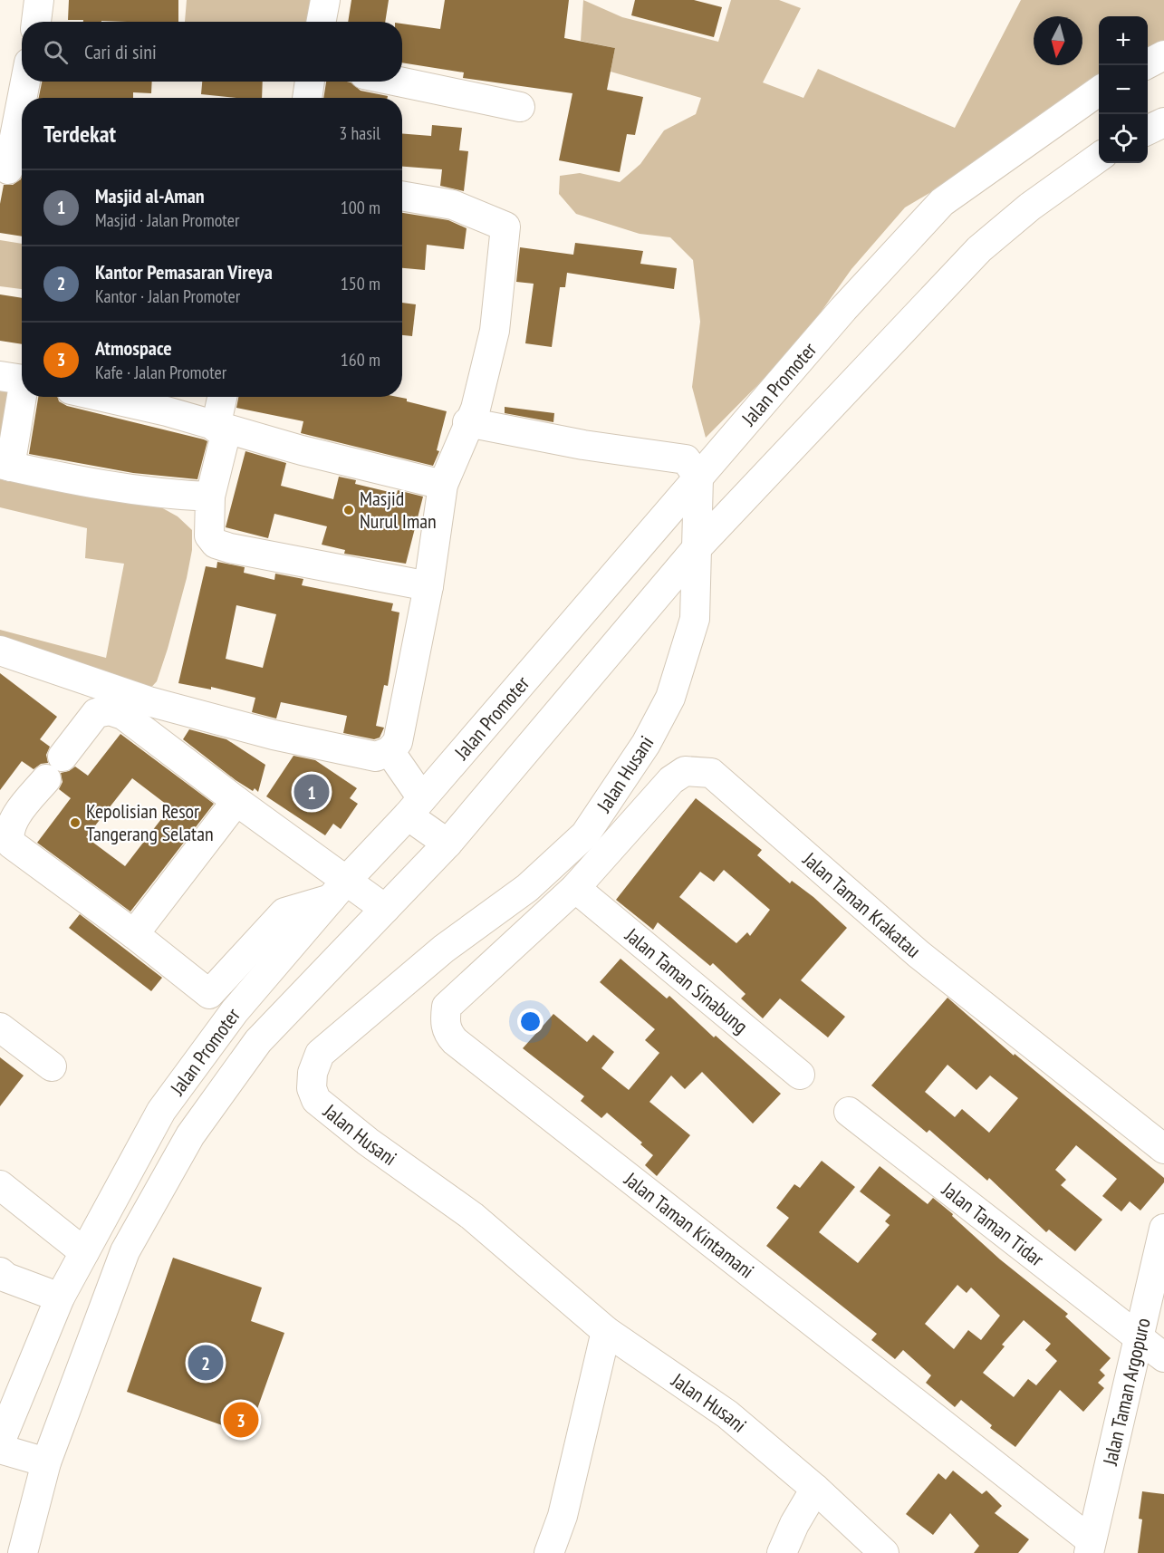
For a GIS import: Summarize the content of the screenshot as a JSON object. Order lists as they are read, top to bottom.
{
  "streets": {
    "street": [
      "Jalan Promoter",
      "Jalan Husani",
      "Jalan Taman Krakatau",
      "Jalan Taman Sinabung",
      "Jalan Taman Tidar",
      "Jalan Taman Kintamani",
      "Jalan Taman Argopuro"
    ]
  },
  "crossings": [
    ["Jalan Promoter", "Jalan Husani"],
    ["Jalan Taman Krakatau", "Jalan Taman Sinabung"],
    ["Jalan Taman Krakatau", "Jalan Taman Kintamani"],
    ["Jalan Taman Sinabung", "Jalan Taman Kintamani"],
    ["Jalan Taman Tidar", "Jalan Taman Argopuro"],
    ["Jalan Taman Kintamani", "Jalan Taman Argopuro"]
  ],
  "places": ["Masjid Nurul Iman", "Kepolisian Resor Tangerang Selatan"],
  "north": "bottom",
  "page": {
    "map_buttons": ["+", "−"],
    "search": "Cari di sini",
    "heading": ["Terdekat", "3 hasil"],
    "list": [
      {
        "mark": "1",
        "name": "Masjid al-Aman",
        "note": "Masjid · Jalan Promoter",
        "value": "100 m"
      },
      {
        "mark": "2",
        "name": "Kantor Pemasaran Vireya",
        "note": "Kantor · Jalan Promoter",
        "value": "150 m"
      },
      {
        "mark": "3",
        "name": "Atmospace",
        "note": "Kafe · Jalan Promoter",
        "value": "160 m"
      }
    ],
    "pins": ["1", "2", "3"]
  }
}
